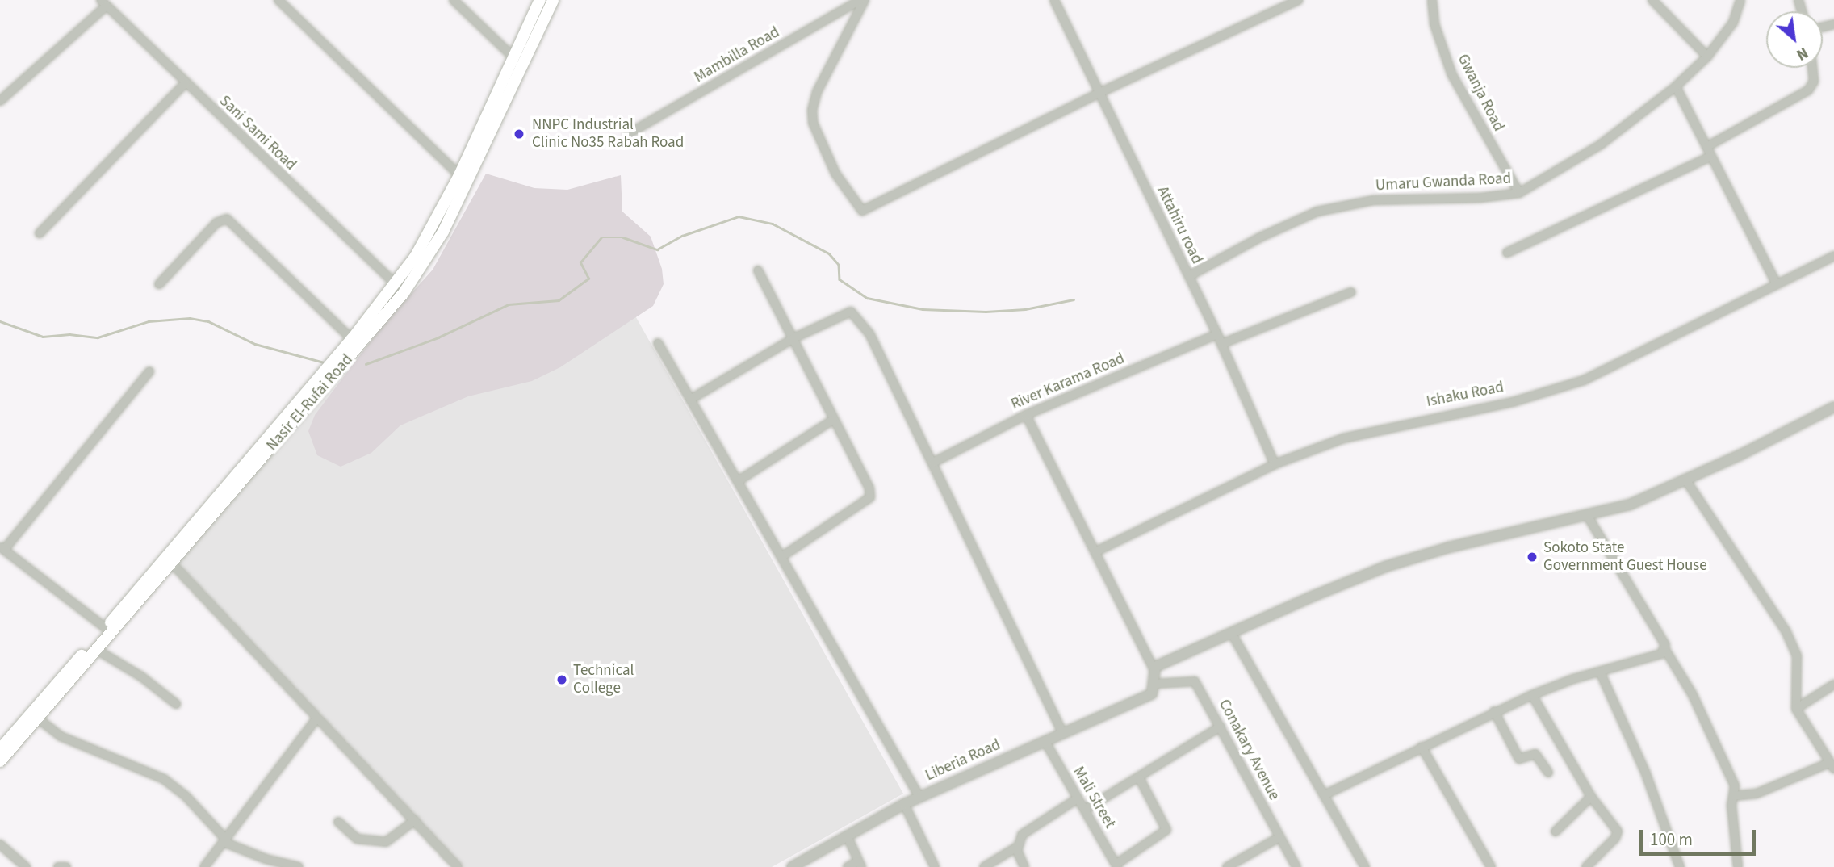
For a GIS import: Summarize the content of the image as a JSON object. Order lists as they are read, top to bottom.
{
  "streets": {
    "main road": ["Nasir El-Rufai Road"],
    "street": [
      "Mambilla Road",
      "Gwanja Road",
      "Sani Sami Road",
      "Umaru Gwanda Road",
      "Attahiru road",
      "River Karama Road",
      "Ishaku Road",
      "Conakary Avenue",
      "Liberia Road",
      "Mali Street"
    ]
  },
  "crossings": [
    ["Gwanja Road", "Umaru Gwanda Road"],
    ["Sani Sami Road", "Nasir El-Rufai Road"],
    ["Umaru Gwanda Road", "Attahiru road"],
    ["Attahiru road", "River Karama Road"],
    ["Attahiru road", "Ishaku Road"],
    ["Conakary Avenue", "Liberia Road"],
    ["Liberia Road", "Mali Street"]
  ],
  "places": ["NNPC Industrial Clinic No35 Rabah Road", "Sokoto State Government Guest House", "Technical College"],
  "scale_bar": "100 m",
  "north": "bottom right"
}
